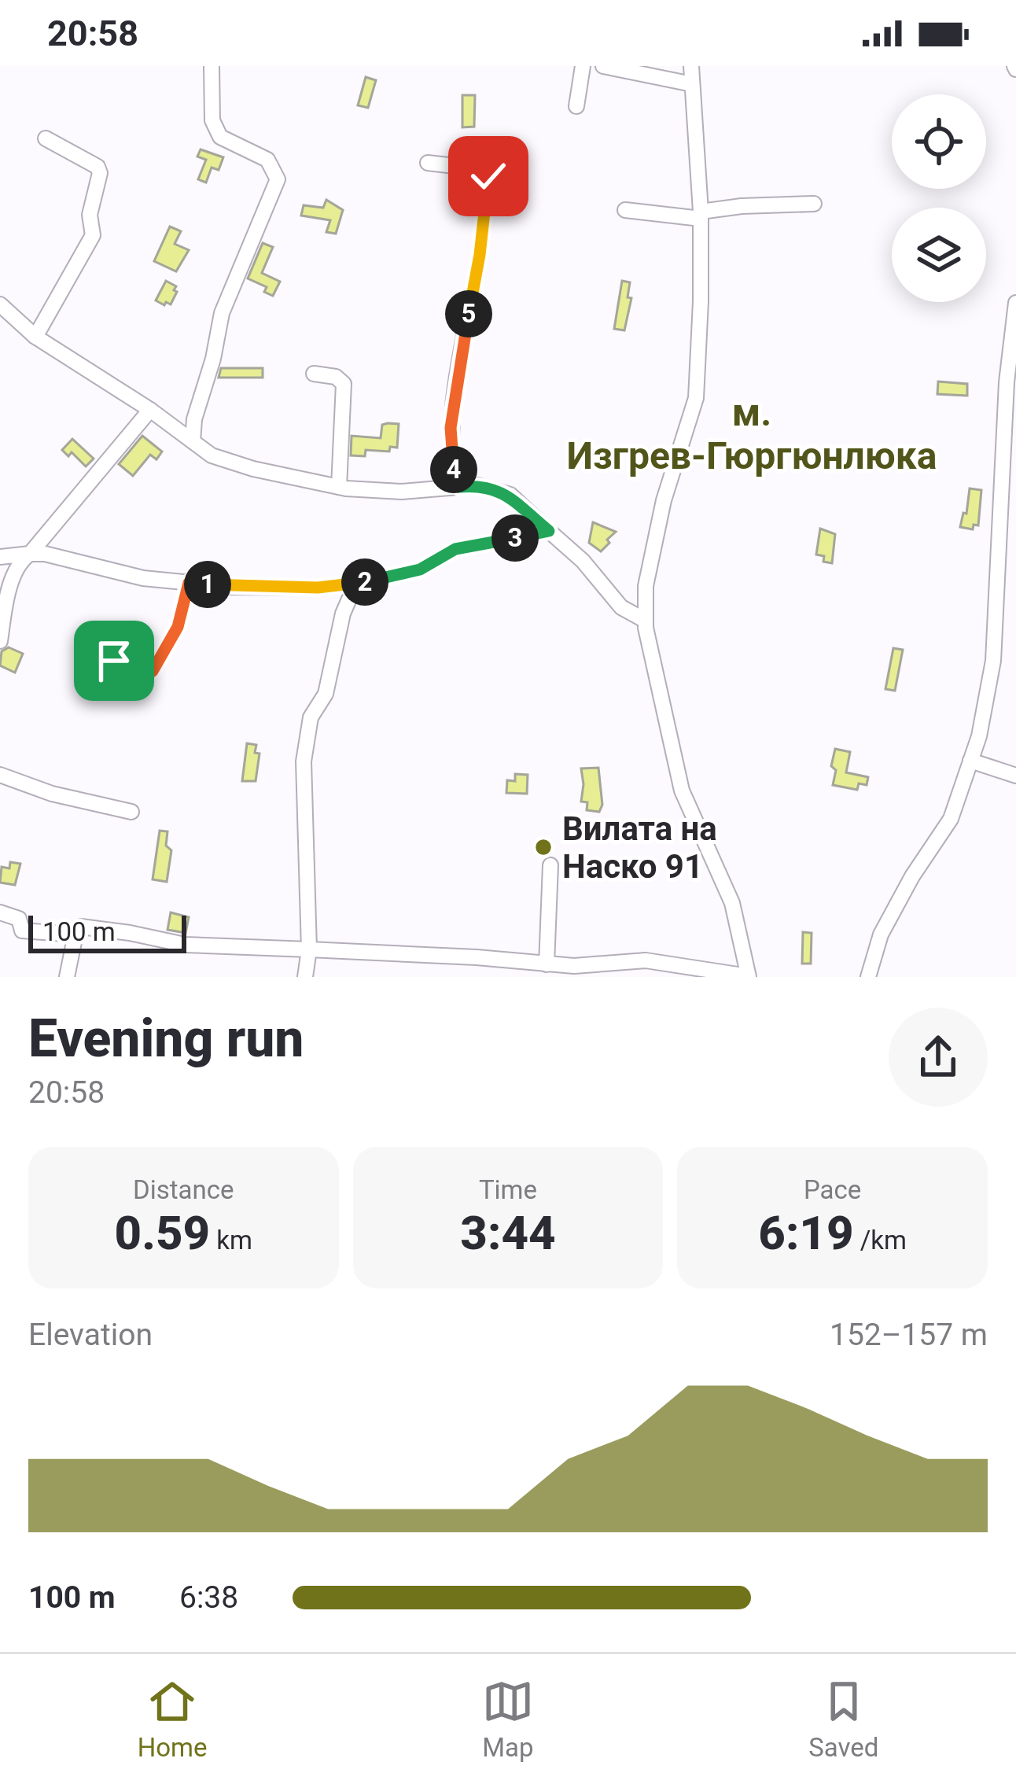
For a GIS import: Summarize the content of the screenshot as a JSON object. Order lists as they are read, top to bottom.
{
  "districts": ["м. Изгрев-Гюргюнлюка"],
  "places": ["Вилата на Наско 91"],
  "scale_bar": "100 m",
  "page": {
    "status": "20:58",
    "pins": [
      "5",
      "4",
      "3",
      "2",
      "1"
    ],
    "scale": "100 m",
    "heading": ["Evening run", "20:58"],
    "stats": [
      ["Distance", "0.59 km"],
      ["Time", "3:44"],
      ["Pace", "6:19 /km"]
    ],
    "chart": ["Elevation", "152–157 m"],
    "list": [
      {
        "name": "100 m",
        "note": "6:38"
      }
    ],
    "tabs": ["Home", "Map", "Saved"]
  }
}
